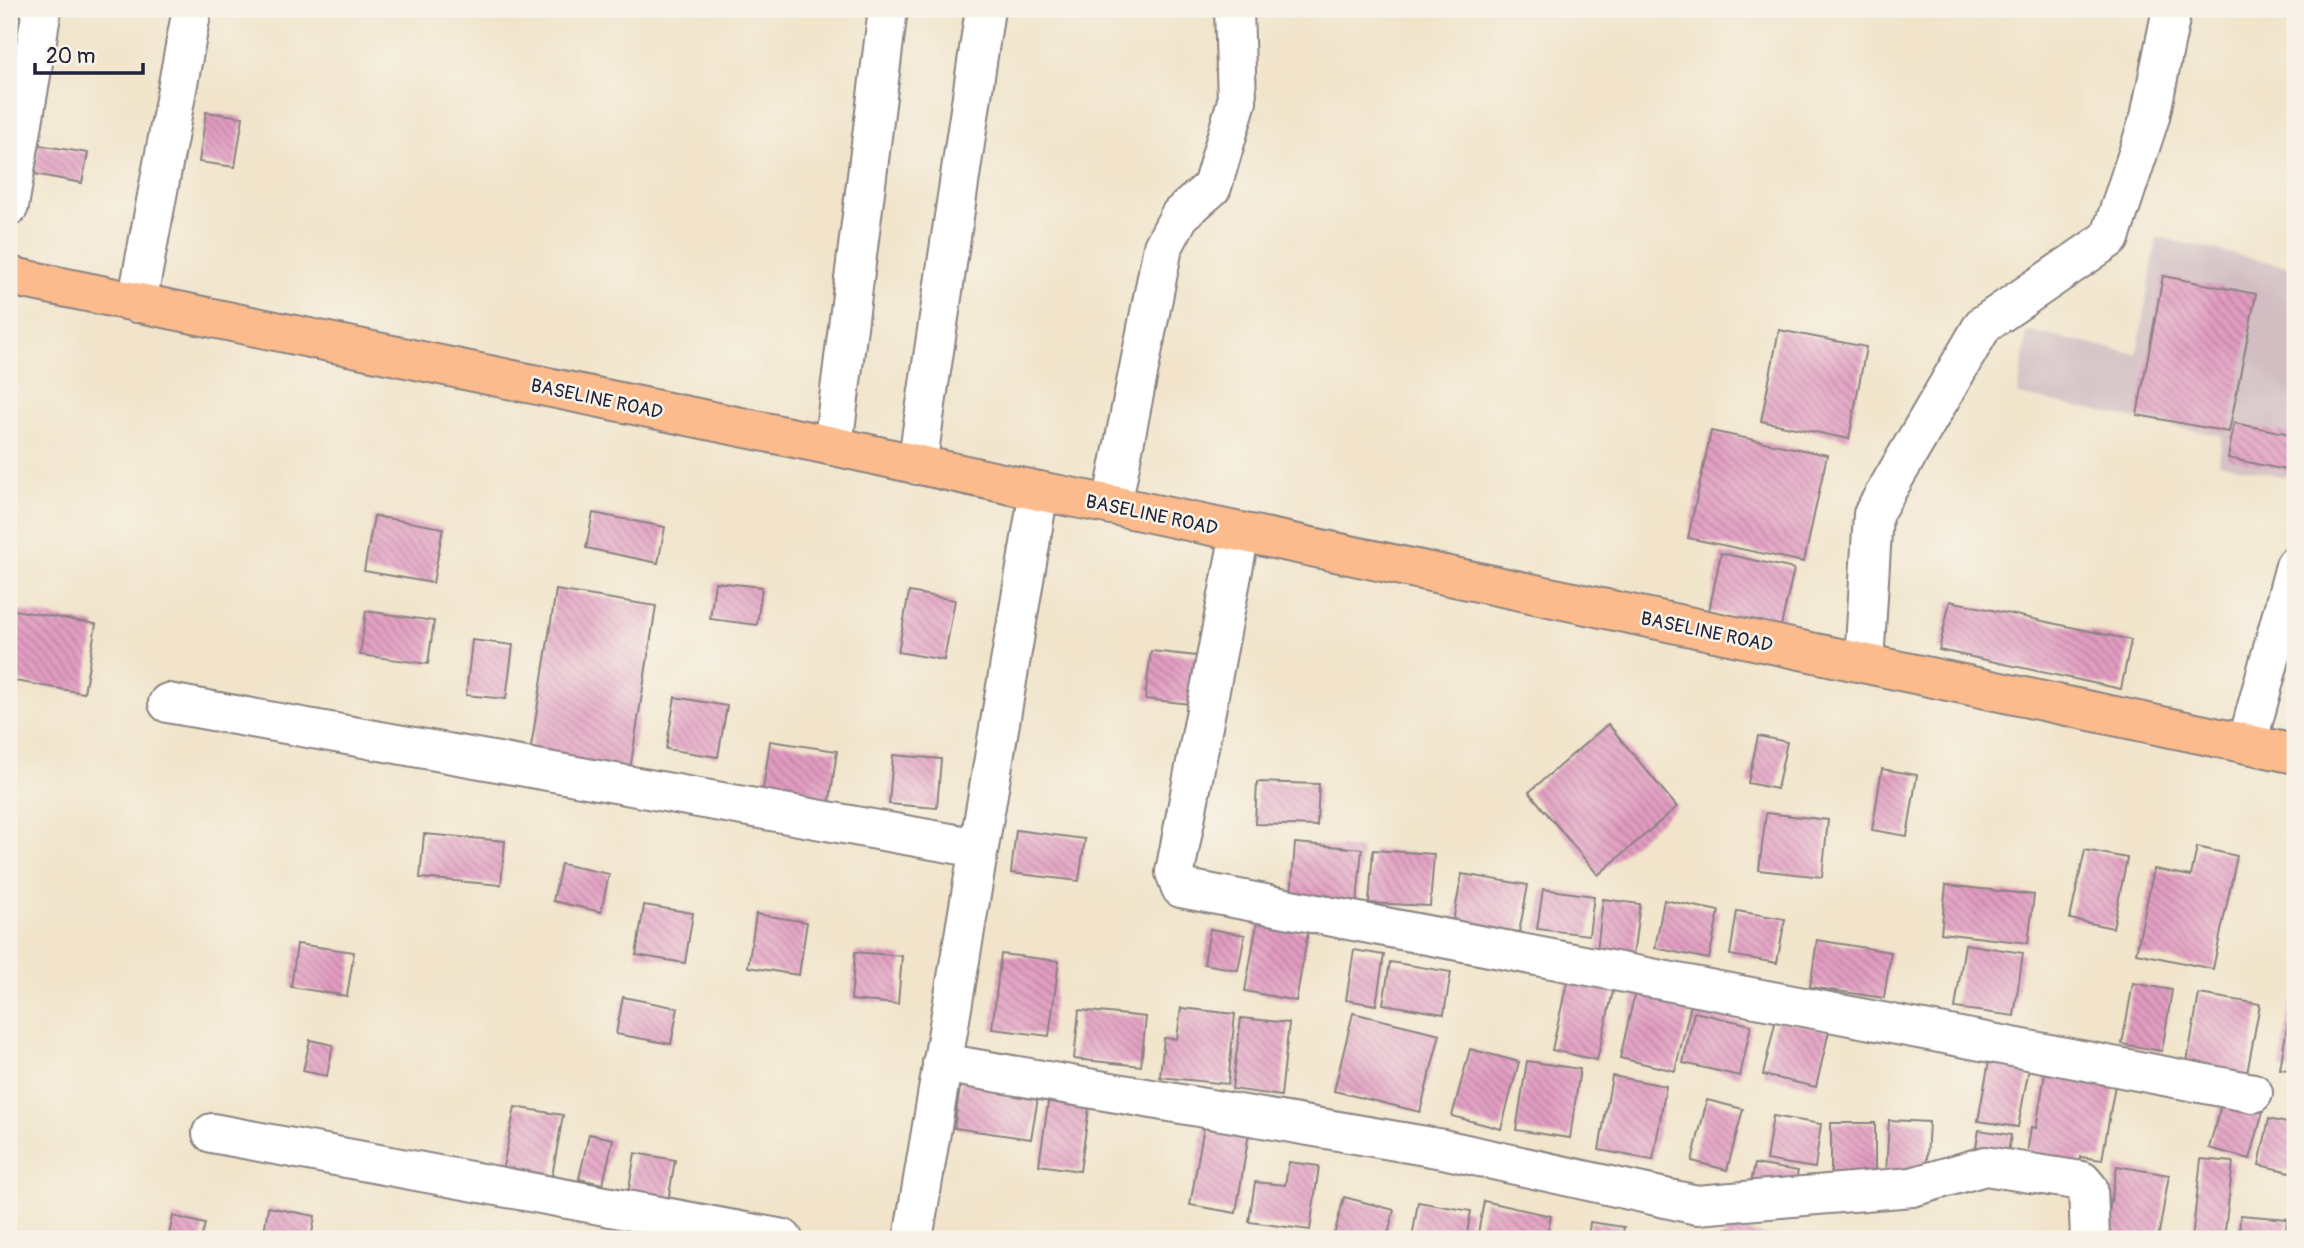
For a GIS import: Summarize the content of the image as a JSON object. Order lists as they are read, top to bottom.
{
  "streets": {
    "main road": ["BASELINE ROAD"]
  },
  "scale_bar": "20 m"
}
